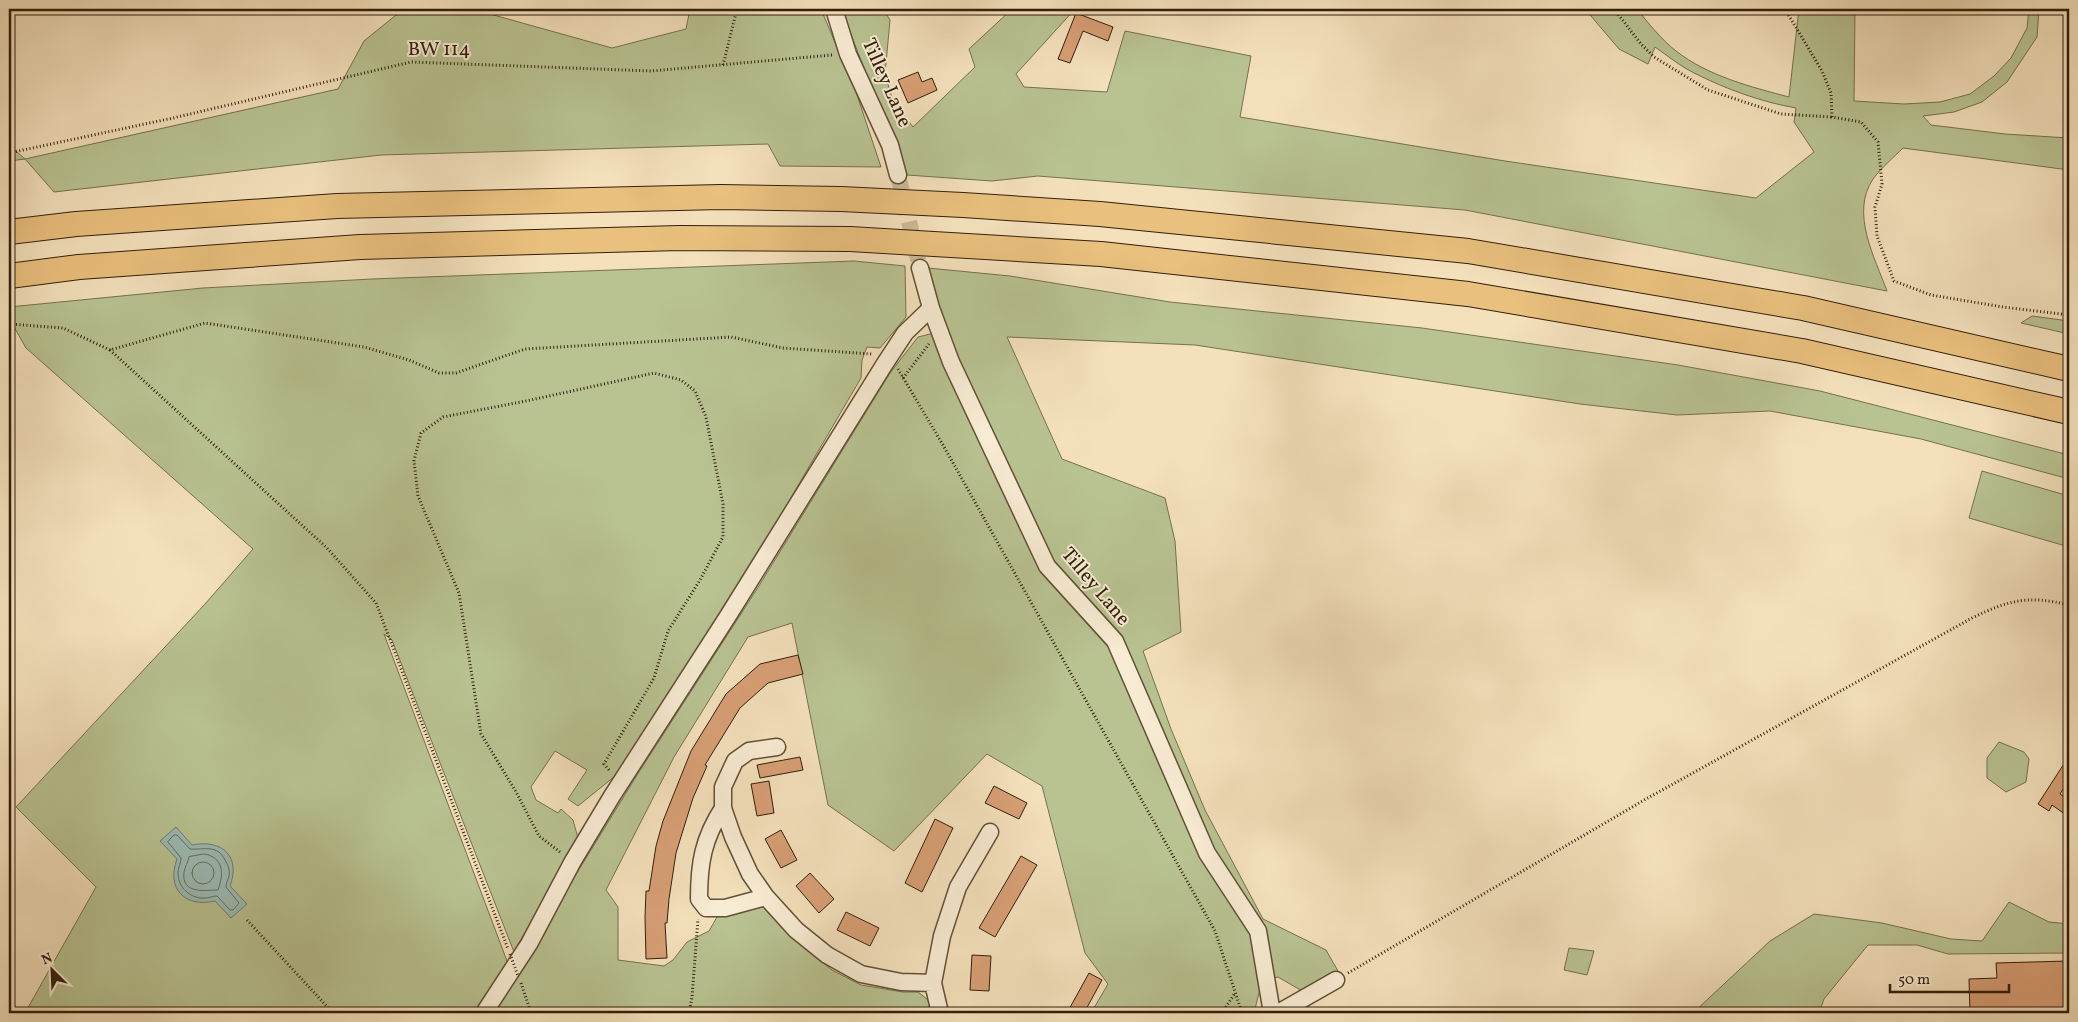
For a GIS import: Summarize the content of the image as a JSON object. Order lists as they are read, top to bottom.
{
  "streets": {
    "street": ["Tilley Lane"],
    "path": ["BW 114"]
  },
  "crossings": [
    ["BW 114", "Tilley Lane"]
  ],
  "scale_bar": "50 m",
  "north": "top left"
}
